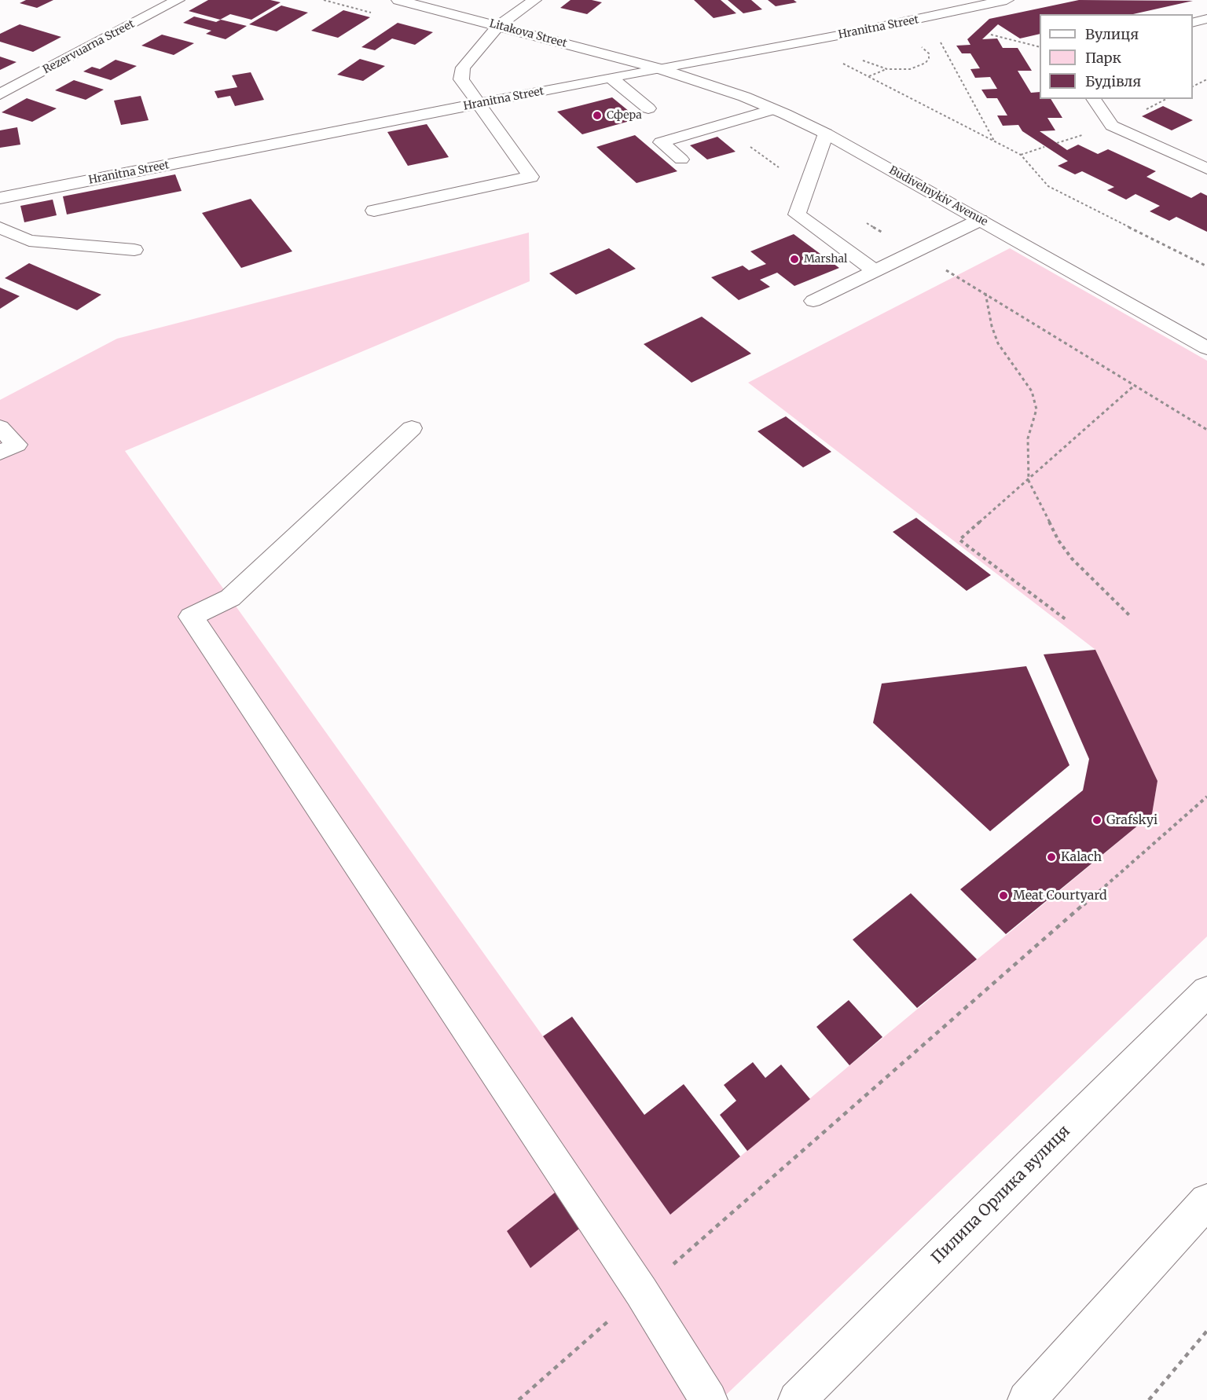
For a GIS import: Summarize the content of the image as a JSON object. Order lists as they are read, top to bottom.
{
  "streets": {
    "street": [
      "Hranitna Street",
      "Litakova Street",
      "Rezervuarna Street",
      "Budivelnykiv Avenue",
      "Пилипа Орлика вулиця"
    ]
  },
  "crossings": [
    ["Hranitna Street", "Litakova Street"],
    ["Hranitna Street", "Budivelnykiv Avenue"],
    ["Litakova Street", "Budivelnykiv Avenue"]
  ],
  "places": [
    "Сфера",
    "Marshal",
    "Grafskyi",
    "Kalach",
    "Meat Courtyard"
  ],
  "legend": ["Вулиця", "Парк", "Будівля"]
}
